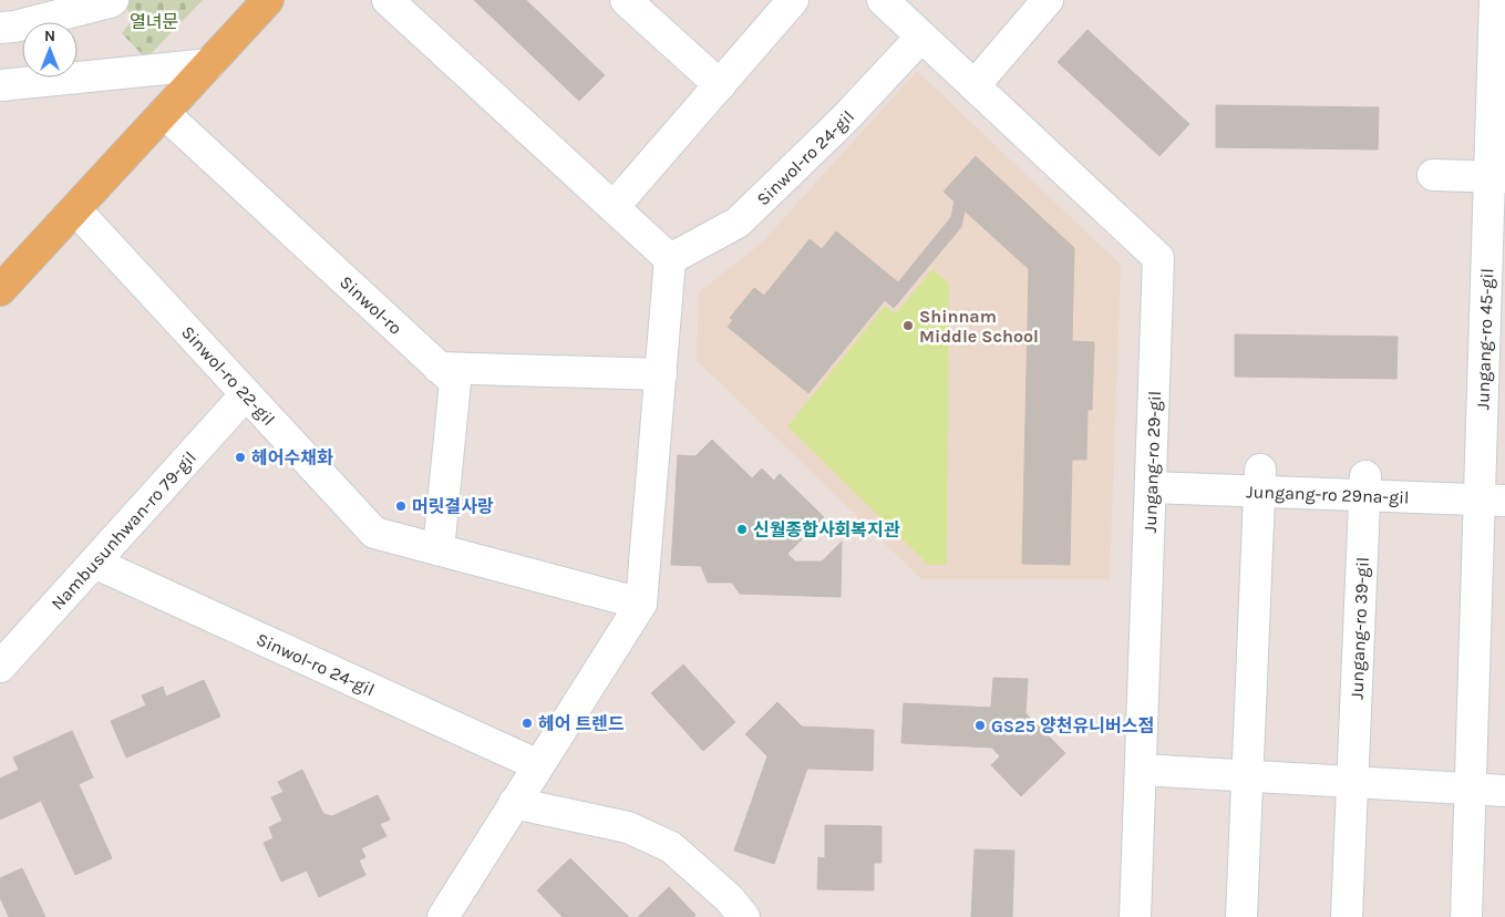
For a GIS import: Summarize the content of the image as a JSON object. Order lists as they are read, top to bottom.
{
  "streets": {
    "street": [
      "Sinwol-ro 24-gil",
      "Sinwol-ro",
      "Jungang-ro 45-gil",
      "Sinwol-ro 22-gil",
      "Jungang-ro 29-gil",
      "Jungang-ro 29na-gil",
      "Nambusunhwan-ro 79-gil",
      "Jungang-ro 39-gil"
    ]
  },
  "crossings": [
    ["Sinwol-ro 24-gil", "Jungang-ro 29-gil"],
    ["Sinwol-ro 24-gil", "Nambusunhwan-ro 79-gil"],
    ["Sinwol-ro", "Sinwol-ro 22-gil"],
    ["Jungang-ro 45-gil", "Jungang-ro 29na-gil"],
    ["Sinwol-ro 22-gil", "Nambusunhwan-ro 79-gil"],
    ["Jungang-ro 29-gil", "Jungang-ro 29na-gil"],
    ["Jungang-ro 29na-gil", "Jungang-ro 39-gil"]
  ],
  "parks": ["열녀문"],
  "places": [
    "Shinnam Middle School",
    "헤어수채화",
    "머릿결사랑",
    "신월종합사회복지관",
    "헤어 트렌드",
    "GS25 양천유니버스점"
  ],
  "north": "top"
}
